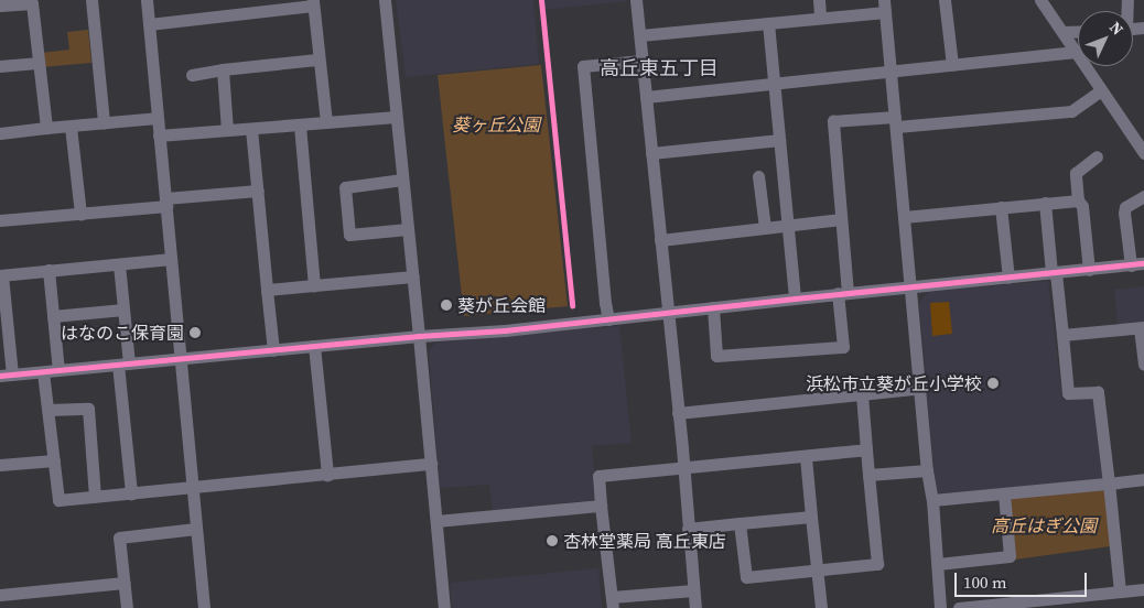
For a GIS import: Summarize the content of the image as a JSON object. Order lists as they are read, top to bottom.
{
  "districts": ["高丘東五丁目"],
  "parks": ["葵ヶ丘公園", "高丘はぎ公園"],
  "places": [
    "葵が丘会館",
    "はなのこ保育園",
    "浜松市立葵が丘小学校",
    "杏林堂薬局 高丘東店"
  ],
  "scale_bar": "100 m",
  "north": "top right"
}
